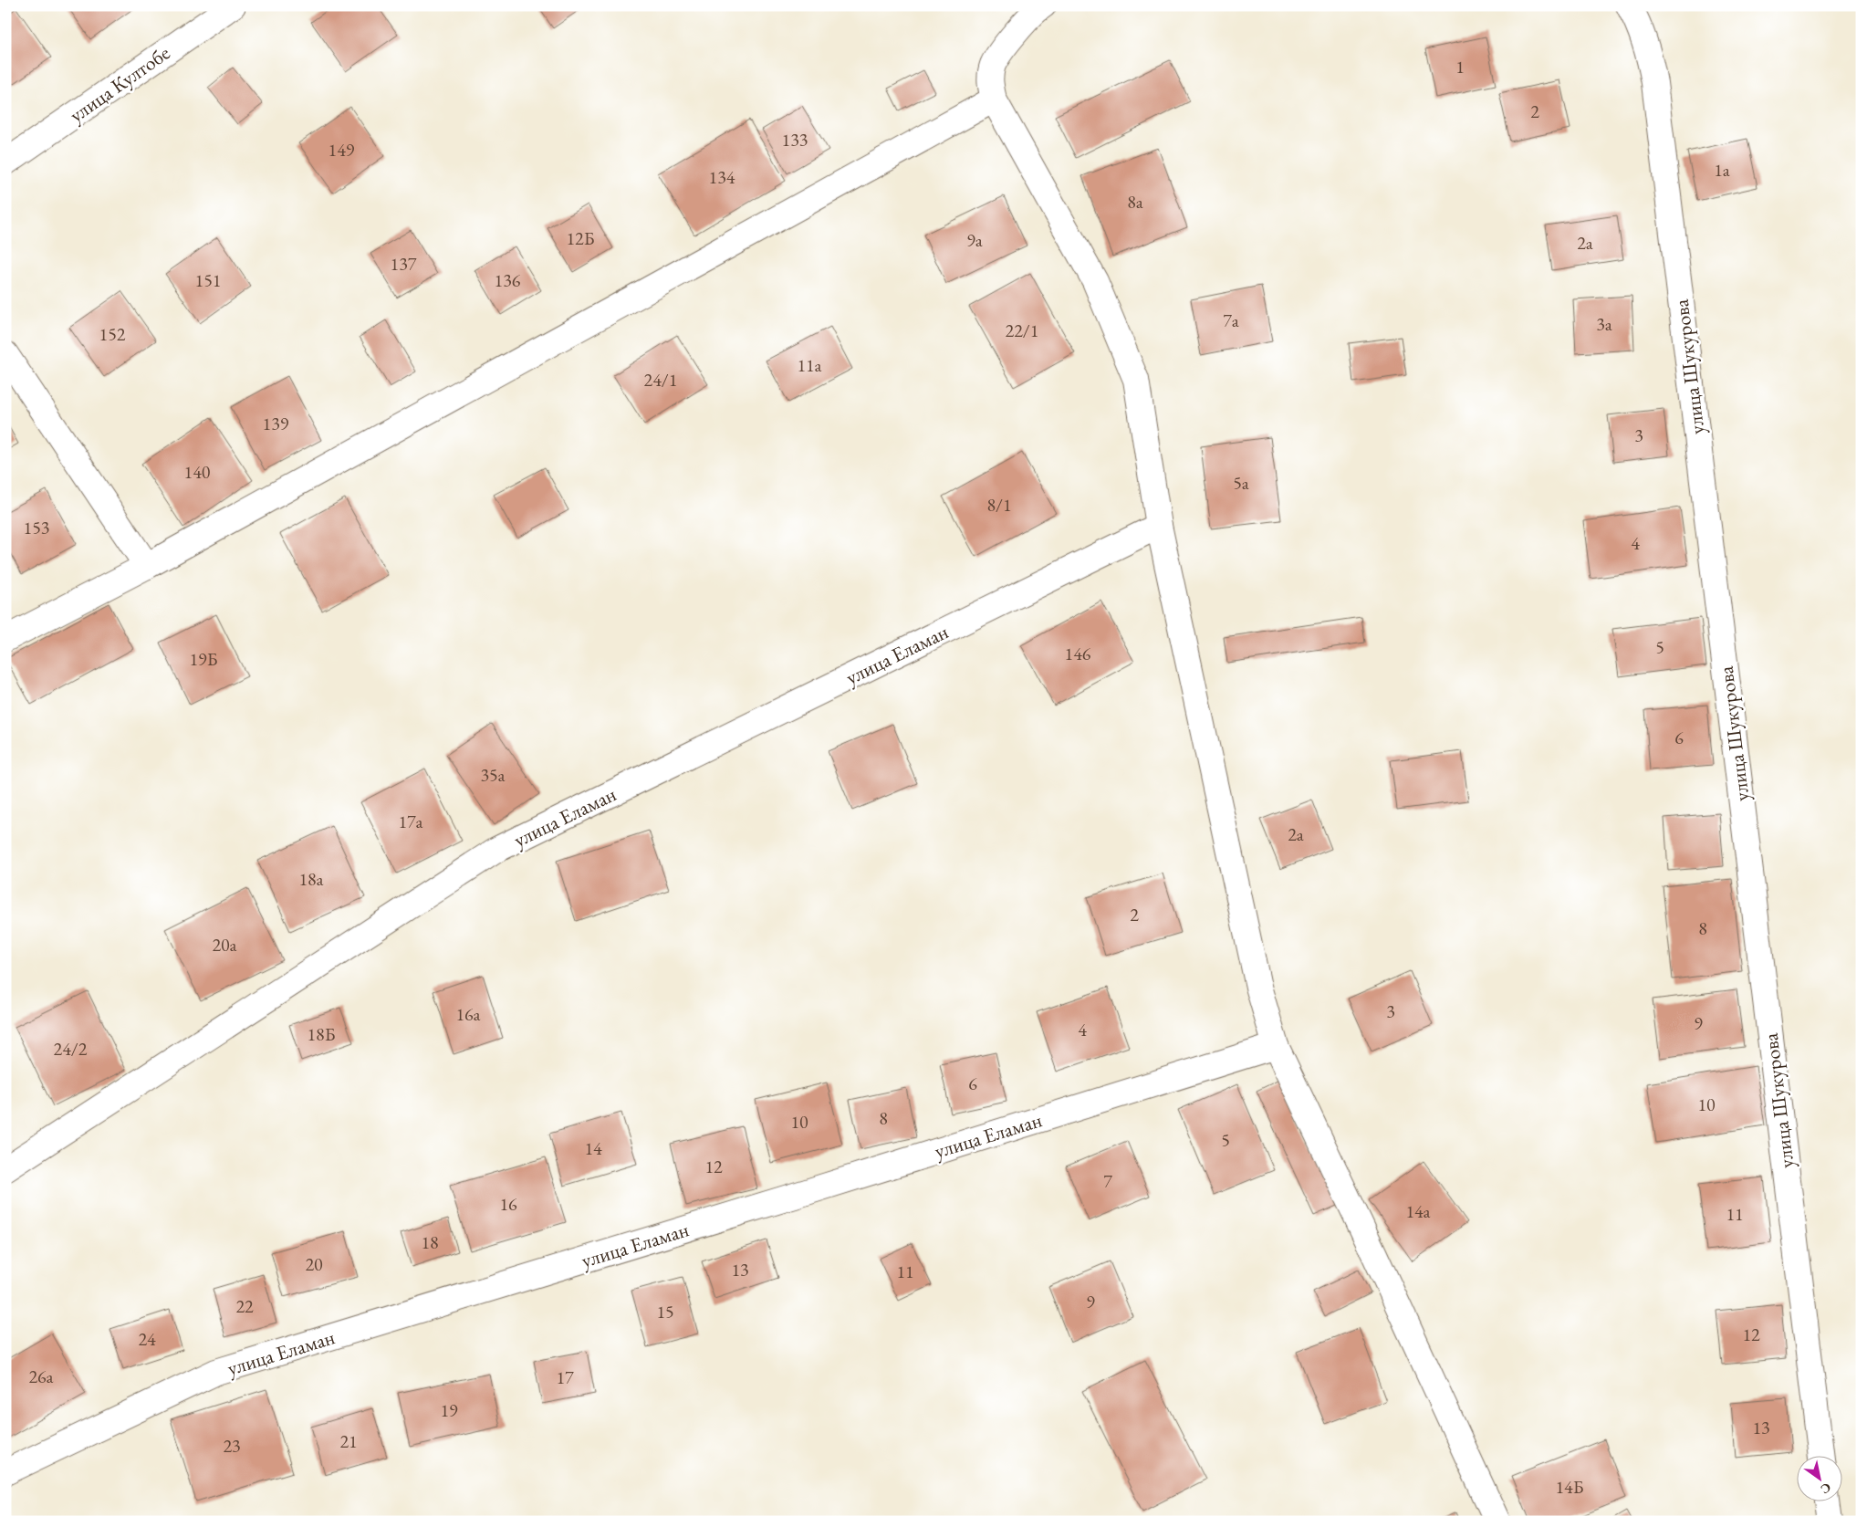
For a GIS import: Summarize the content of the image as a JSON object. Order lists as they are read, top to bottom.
{
  "streets": {
    "street": ["улица Култобе", "улица Шукурова", "улица Еламан"]
  },
  "house_numbers": [
    "1",
    "2",
    "133",
    "149",
    "1а",
    "134",
    "8а",
    "12Б",
    "9а",
    "2а",
    "137",
    "151",
    "136",
    "7а",
    "3а",
    "22/1",
    "152",
    "11а",
    "24/1",
    "139",
    "3",
    "140",
    "5а",
    "8/1",
    "153",
    "4",
    "5",
    "146",
    "19Б",
    "6",
    "35а",
    "17а",
    "2а",
    "18а",
    "2",
    "8",
    "20а",
    "3",
    "16а",
    "9",
    "4",
    "18Б",
    "24/2",
    "6",
    "10",
    "8",
    "10",
    "5",
    "14",
    "12",
    "7",
    "16",
    "14а",
    "11",
    "18",
    "20",
    "13",
    "11",
    "9",
    "22",
    "15",
    "12",
    "24",
    "26а",
    "17",
    "19",
    "13",
    "21",
    "23",
    "14Б"
  ],
  "north": "bottom right"
}
